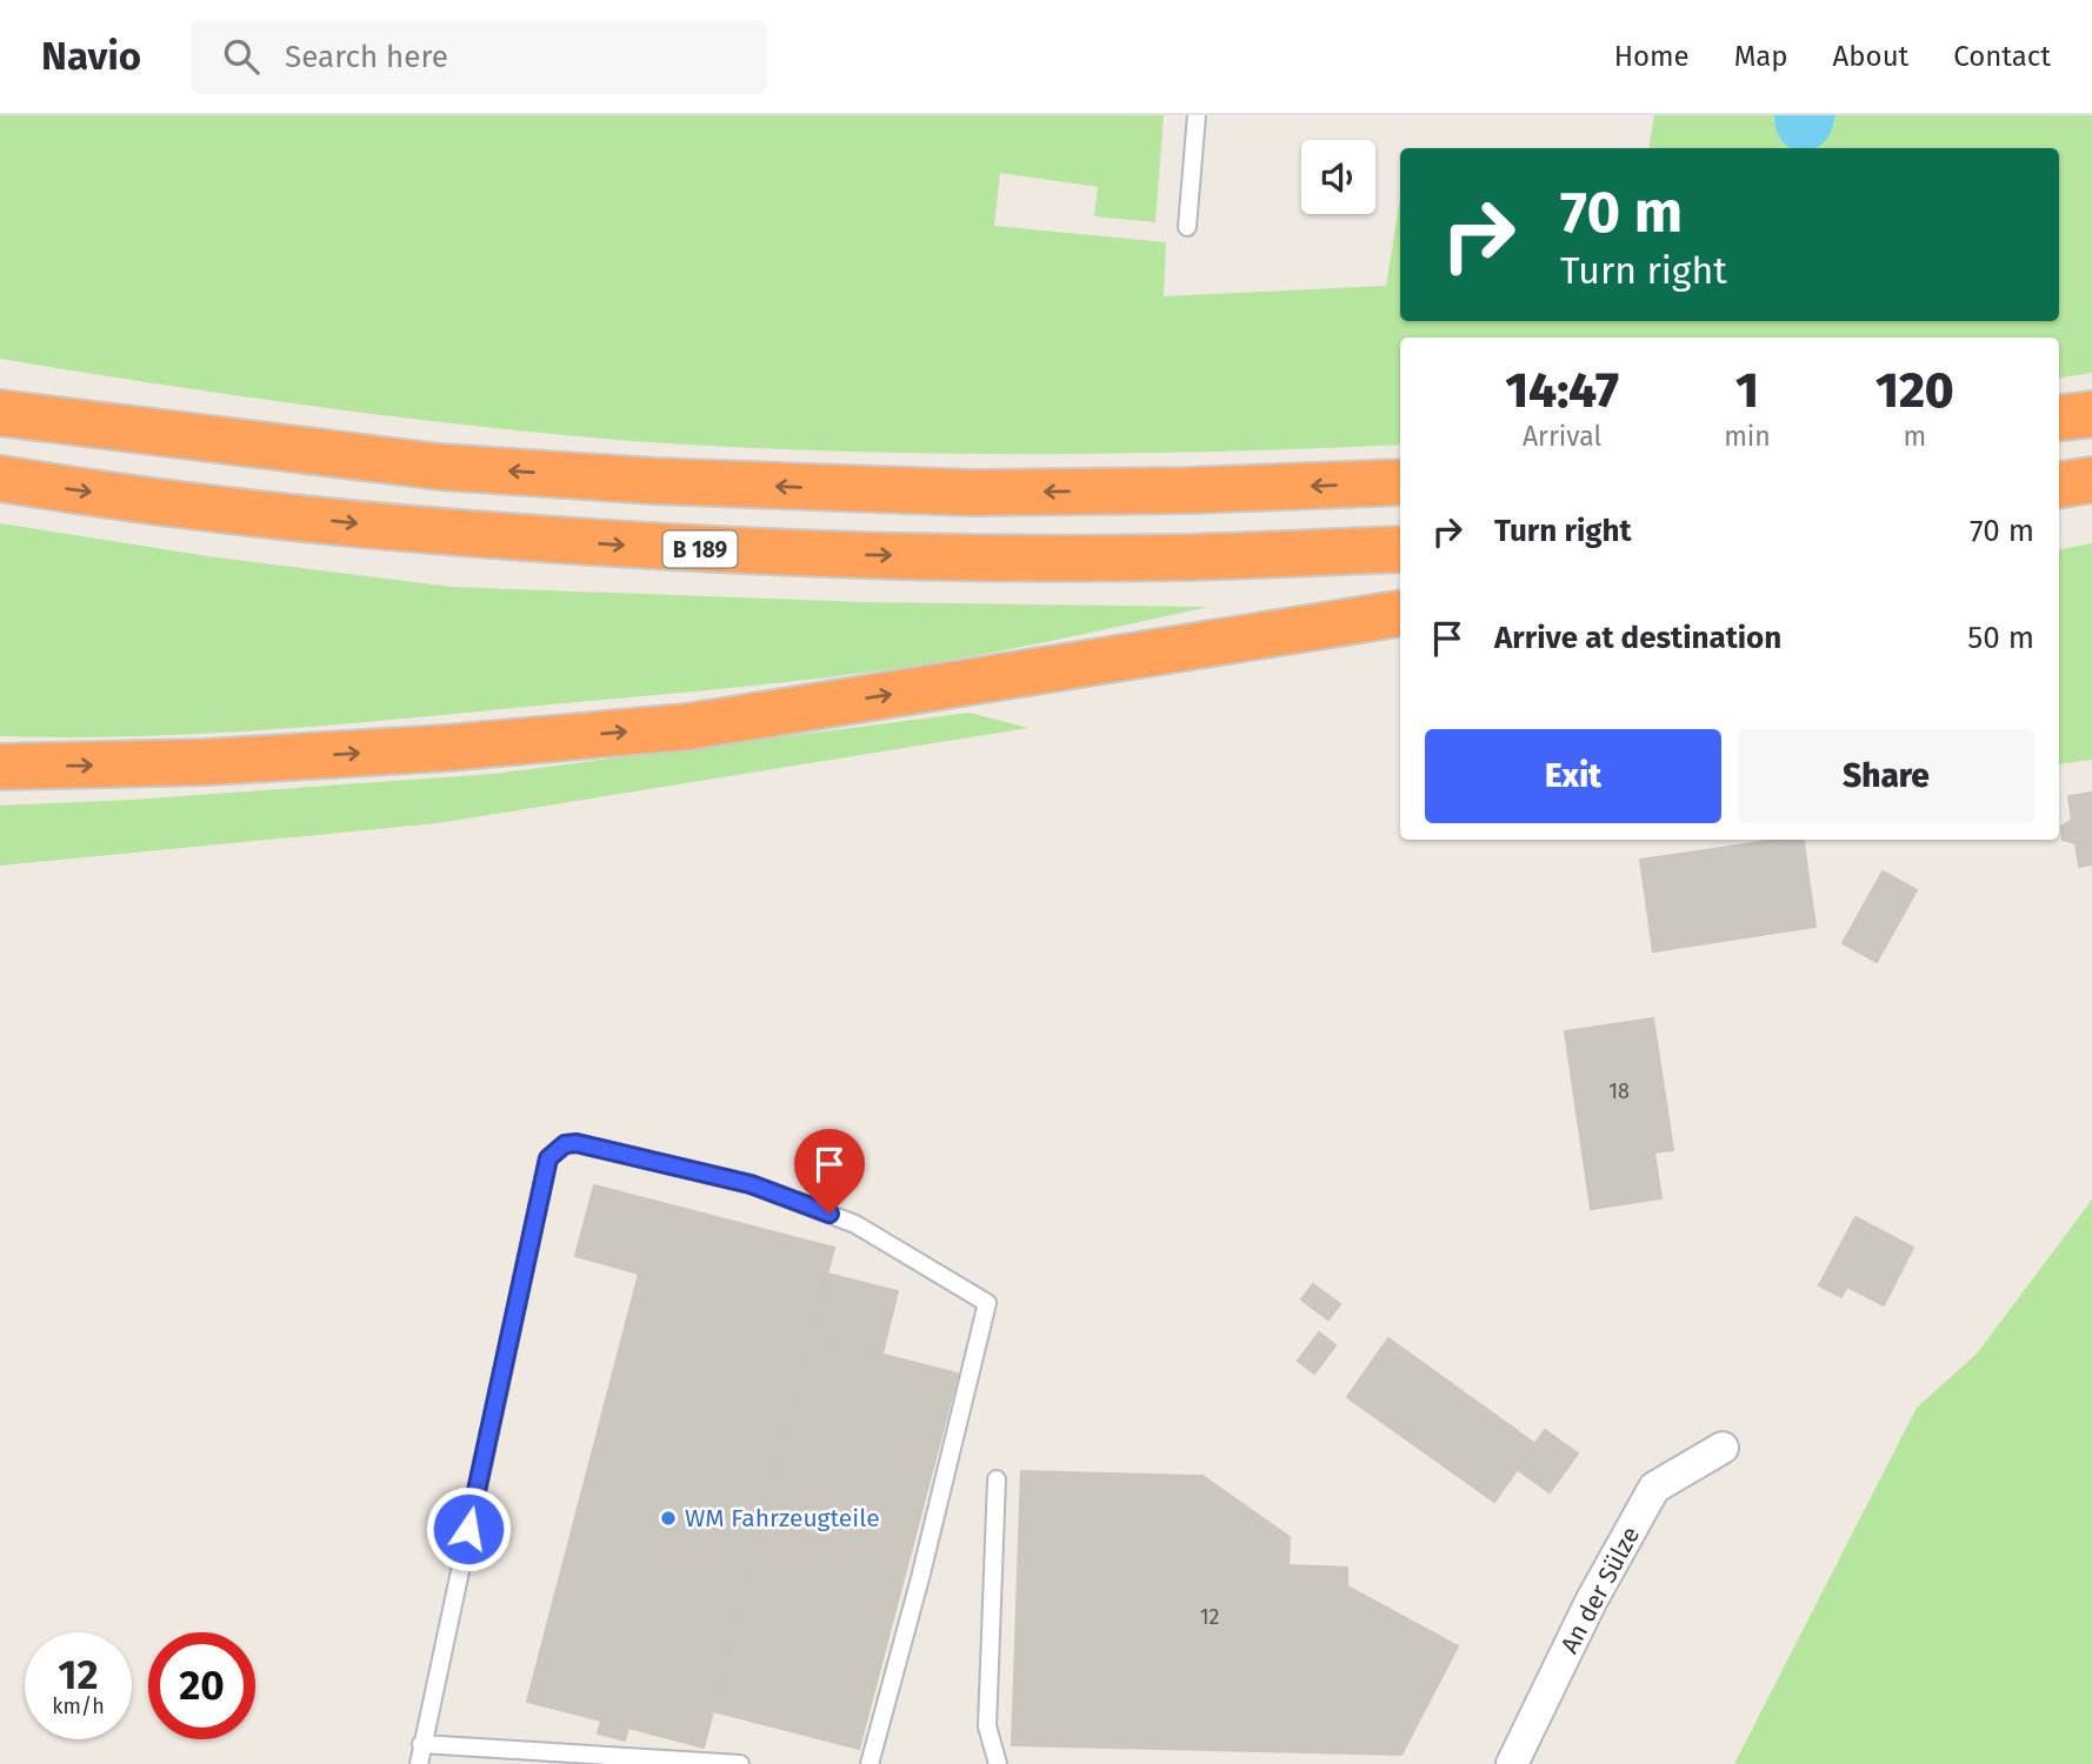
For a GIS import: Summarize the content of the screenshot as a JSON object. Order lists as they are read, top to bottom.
{
  "streets": {
    "highway": ["B 189"],
    "street": ["An der Sülze"]
  },
  "places": ["WM Fahrzeugteile"],
  "house_numbers": ["18", "12"],
  "page": {
    "header": "Navio",
    "search": "Search here",
    "nav": [
      "Home",
      "Map",
      "About",
      "Contact"
    ],
    "turn": ["70 m", "Turn right"],
    "eta": [
      "14:47",
      "Arrival",
      "1",
      "min",
      "120",
      "m"
    ],
    "list": [
      {
        "name": "Turn right",
        "value": "70 m"
      },
      {
        "name": "Arrive at destination",
        "value": "50 m"
      }
    ],
    "buttons": ["Exit", "Share"],
    "speed": "12 km/h",
    "limit": "20"
  }
}
